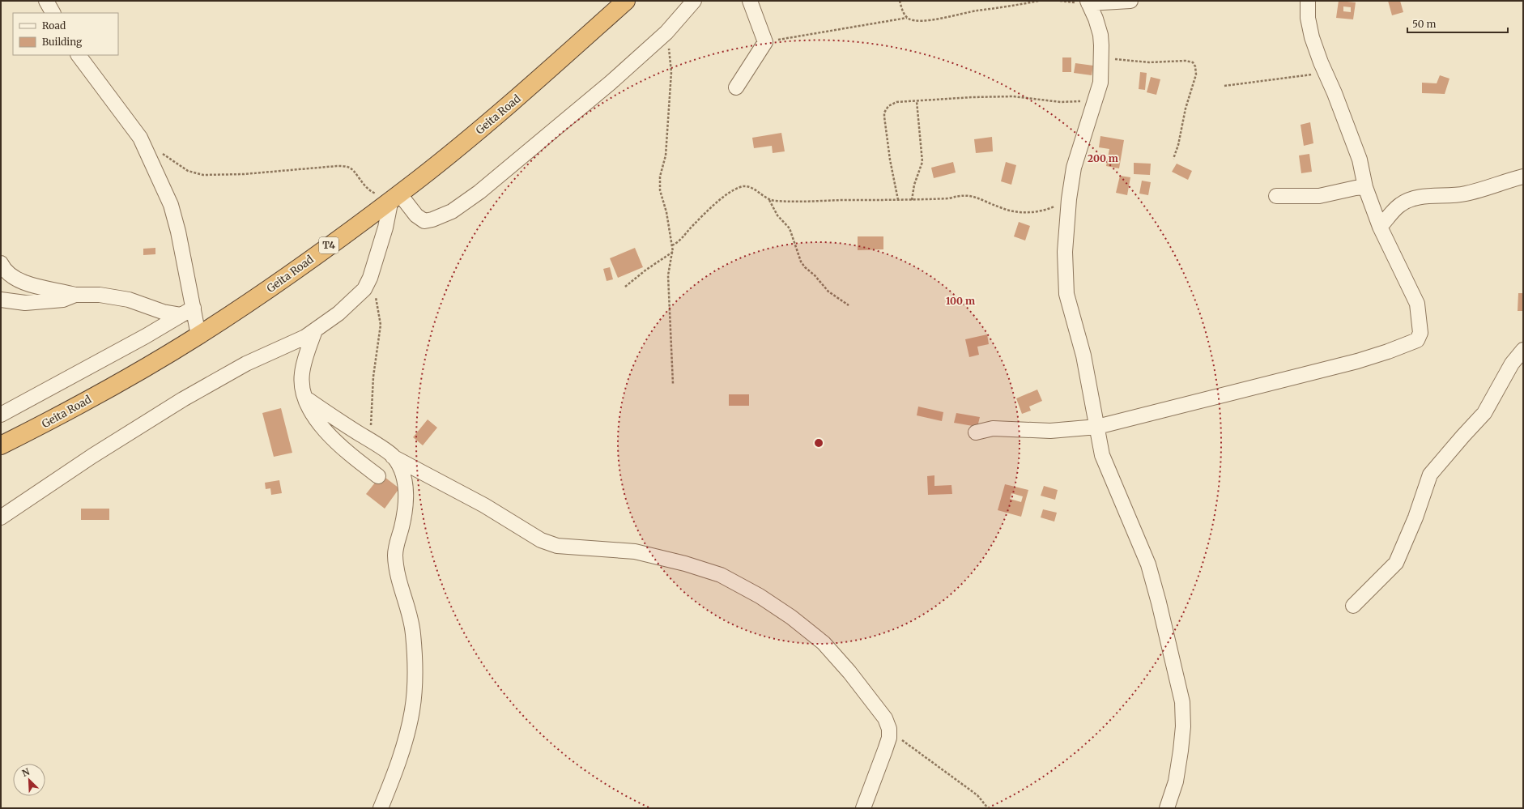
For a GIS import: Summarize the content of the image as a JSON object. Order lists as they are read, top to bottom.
{
  "streets": {
    "highway": ["Geita Road", "T4"]
  },
  "legend": ["Road", "Building"],
  "scale_bar": "50 m",
  "north": "top left",
  "rings": ["200 m", "100 m"]
}
